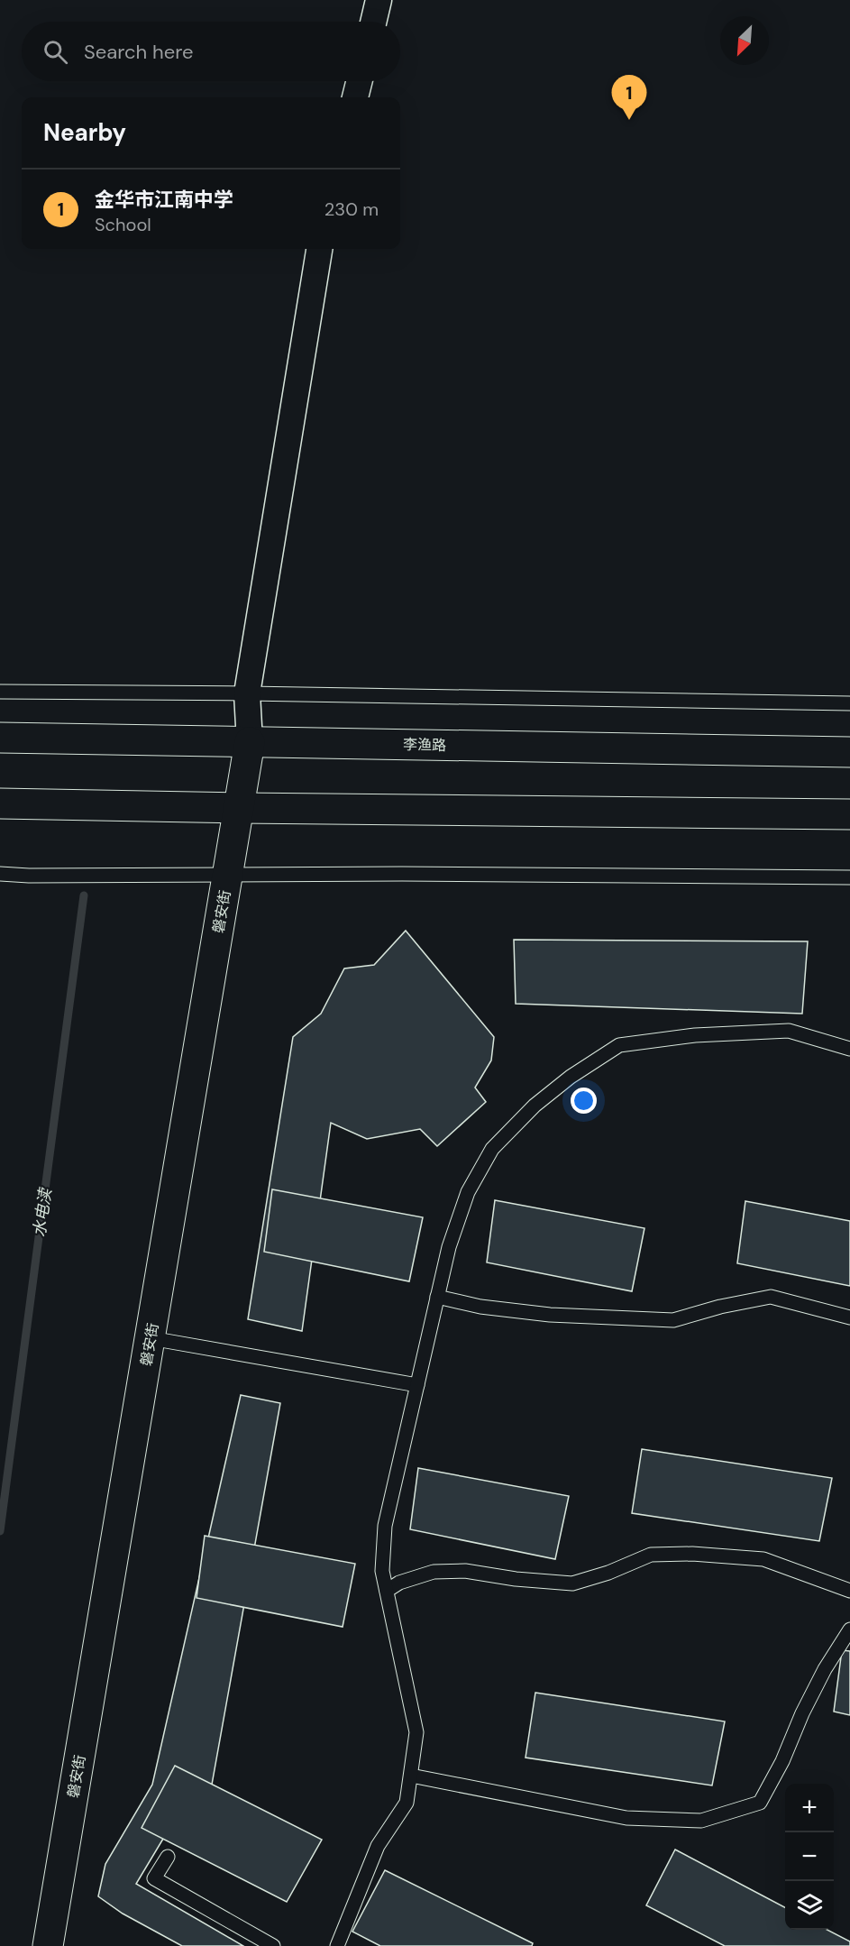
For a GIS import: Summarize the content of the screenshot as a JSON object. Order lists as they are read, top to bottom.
{
  "streets": {
    "main road": ["李渔路", "磐安街"]
  },
  "crossings": [
    ["李渔路", "磐安街"]
  ],
  "water": ["水电渎"],
  "north": "bottom left",
  "page": {
    "search": "Search here",
    "pins": "1",
    "heading": "Nearby",
    "list": [
      {
        "mark": "1",
        "name": "金华市江南中学",
        "note": "School",
        "value": "230 m"
      }
    ],
    "map_buttons": ["+", "−"]
  }
}
